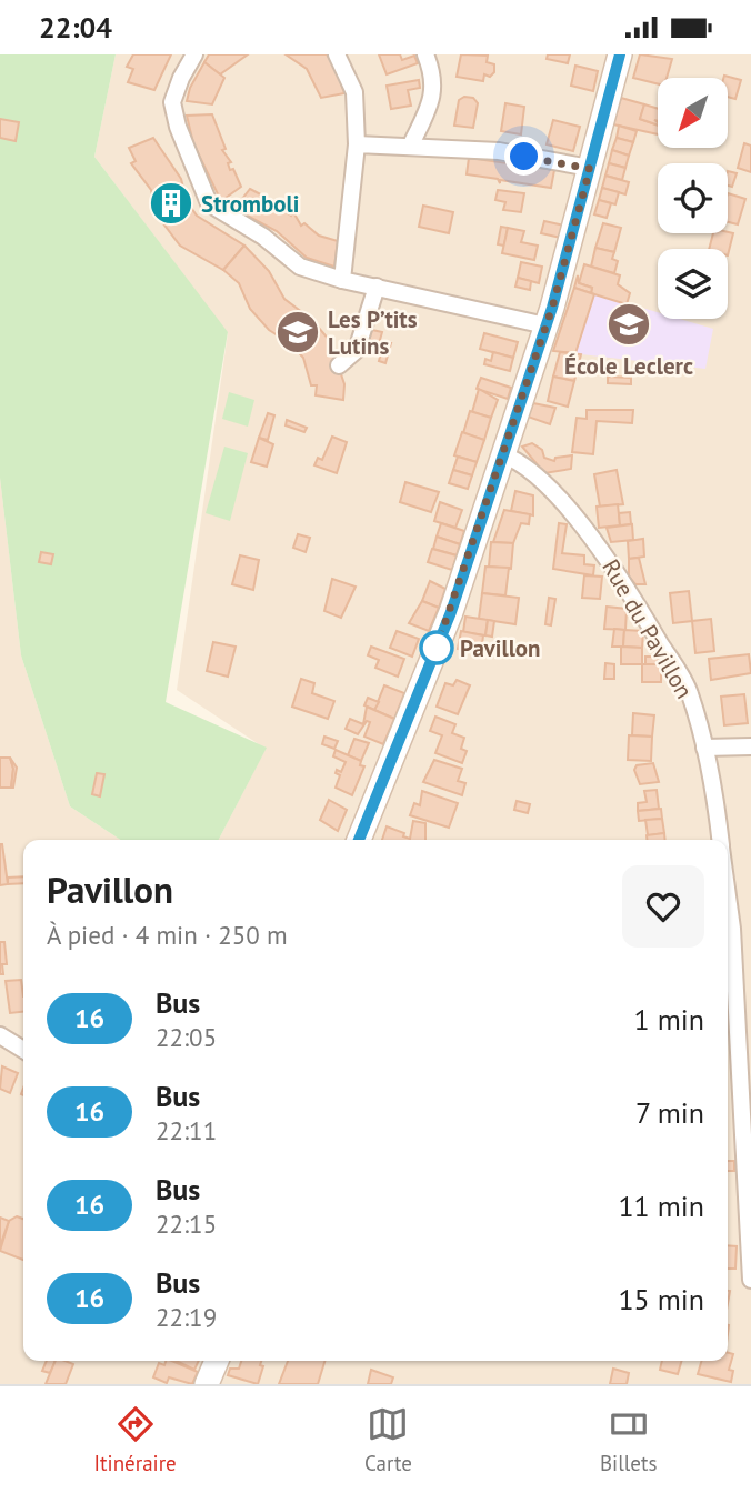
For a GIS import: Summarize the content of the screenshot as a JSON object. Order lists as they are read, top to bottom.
{
  "streets": {
    "street": ["Rue du Pavillon"]
  },
  "places": {
    "building": ["Stromboli"],
    "school or university": ["École Leclerc", "Les P’tits Lutins"],
    "other": ["Pavillon"]
  },
  "lines": ["bus line 16"],
  "north": "bottom left",
  "page": {
    "status": "22:04",
    "heading": ["Pavillon", "À pied · 4 min · 250 m"],
    "list": [
      {
        "mark": "16",
        "name": "Bus",
        "note": "22:05",
        "value": "1 min"
      },
      {
        "mark": "16",
        "name": "Bus",
        "note": "22:11",
        "value": "7 min"
      },
      {
        "mark": "16",
        "name": "Bus",
        "note": "22:15",
        "value": "11 min"
      },
      {
        "mark": "16",
        "name": "Bus",
        "note": "22:19",
        "value": "15 min"
      }
    ],
    "tabs": ["Itinéraire", "Carte", "Billets"]
  }
}
